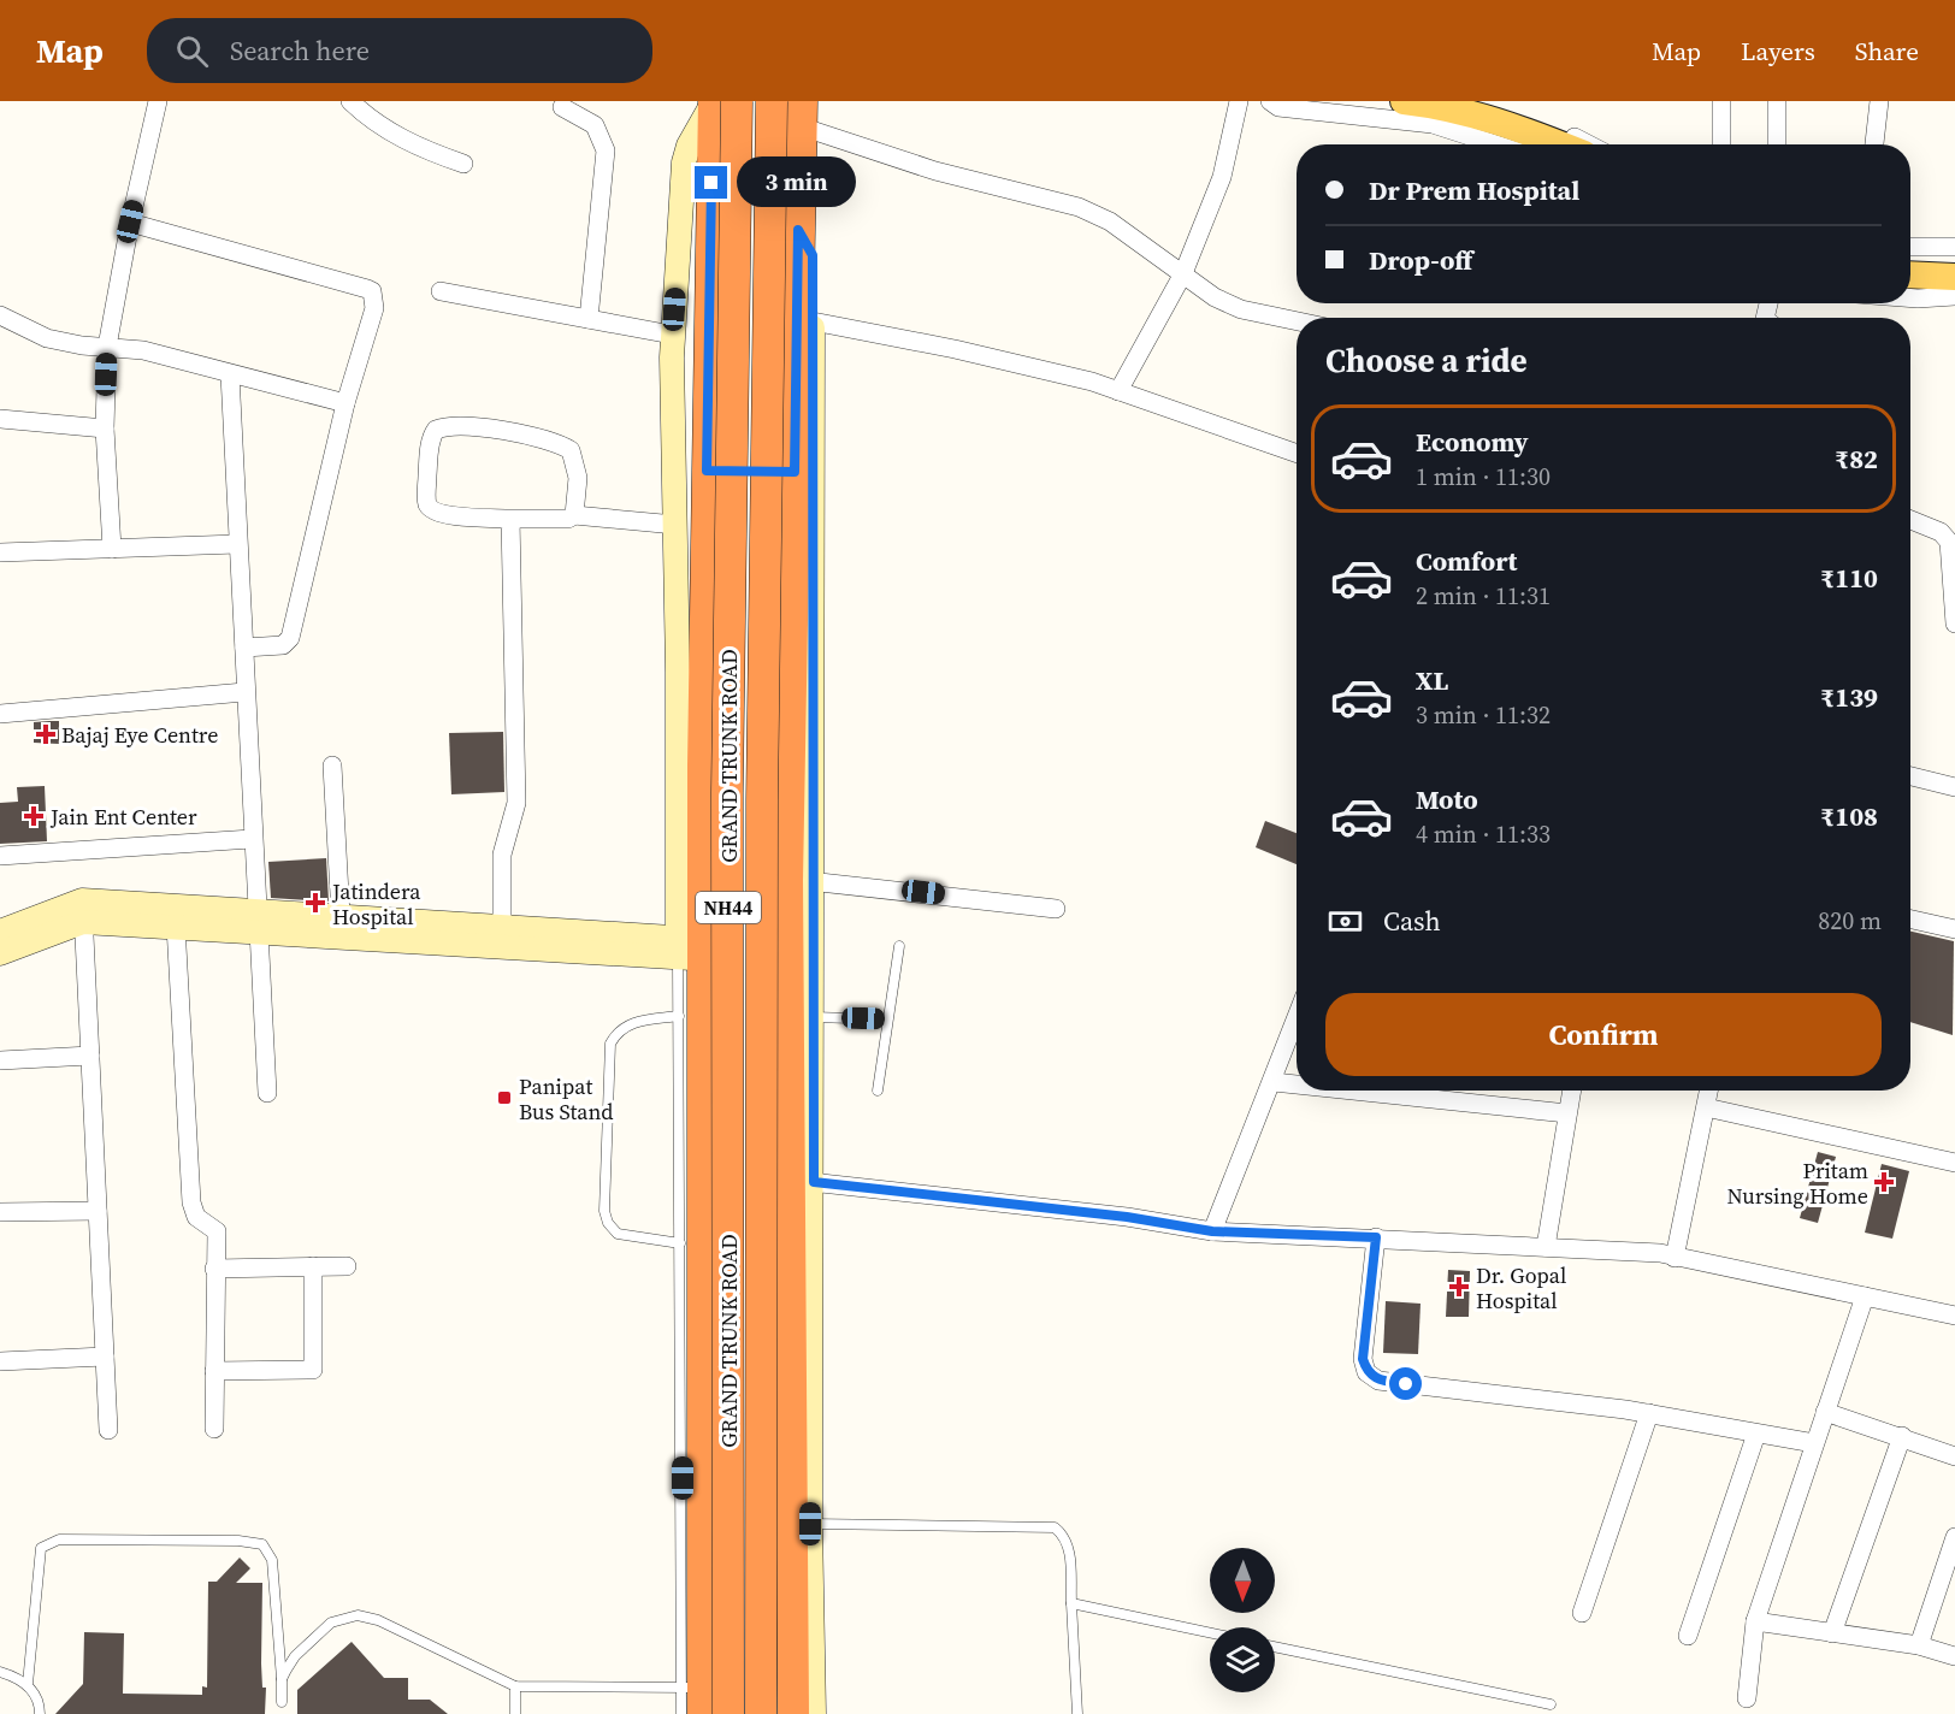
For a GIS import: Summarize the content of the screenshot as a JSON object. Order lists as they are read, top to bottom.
{
  "streets": {
    "highway": ["GRAND TRUNK ROAD", "NH44"]
  },
  "places": {
    "health": [
      "Bajaj Eye Centre",
      "Jain Ent Center",
      "Jatindera Hospital",
      "Pritam Nursing Home",
      "Dr. Gopal Hospital"
    ],
    "transit": ["Panipat Bus Stand"]
  },
  "north": "bottom",
  "page": {
    "header": "Map",
    "search": "Search here",
    "nav": ["Map", "Layers", "Share"],
    "banner": ["Dr Prem Hospital", "Drop-off"],
    "bubble": "3 min",
    "heading": "Choose a ride",
    "list": [
      {
        "name": "Economy",
        "note": "1 min · 11:30",
        "value": "₹82"
      },
      {
        "name": "Comfort",
        "note": "2 min · 11:31",
        "value": "₹110"
      },
      {
        "name": "XL",
        "note": "3 min · 11:32",
        "value": "₹139"
      },
      {
        "name": "Moto",
        "note": "4 min · 11:33",
        "value": "₹108"
      }
    ],
    "pay": ["Cash", "820 m"],
    "buttons": "Confirm"
  }
}
